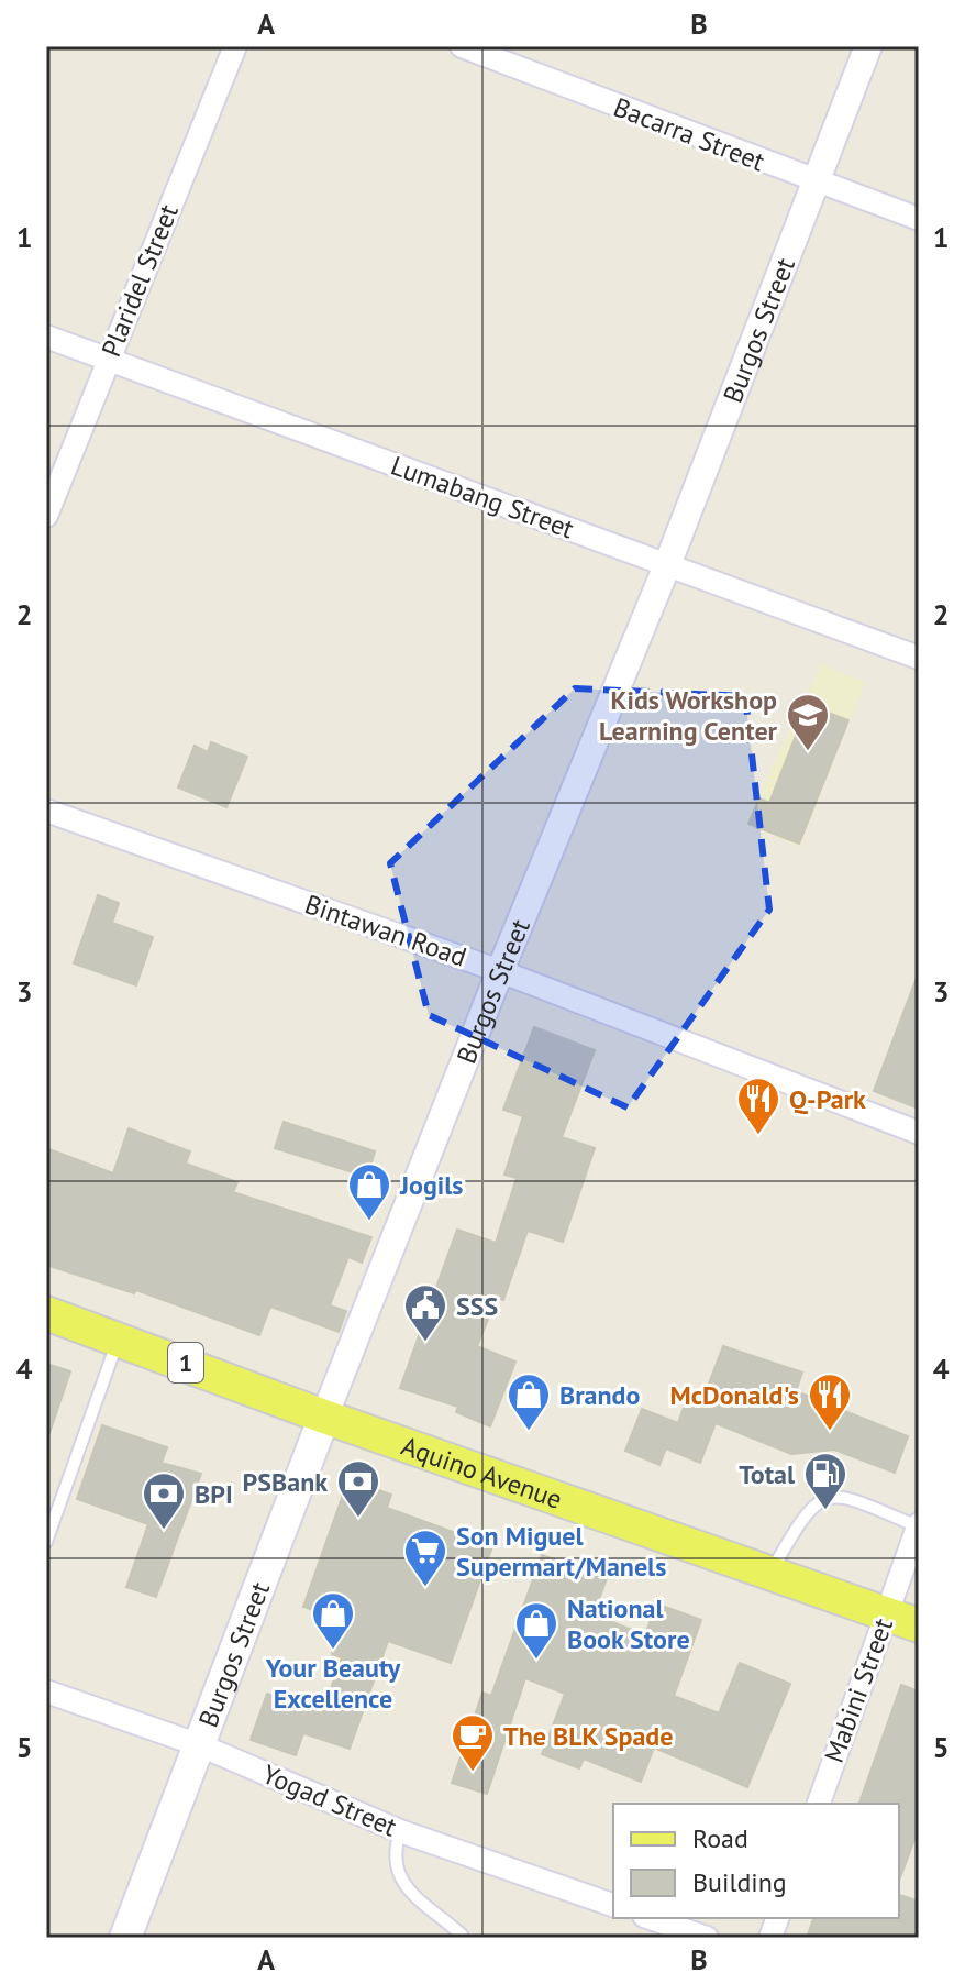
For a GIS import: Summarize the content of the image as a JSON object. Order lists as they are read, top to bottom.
{
  "streets": {
    "main road": ["Burgos Street", "1", "Aquino Avenue"],
    "street": [
      "Bacarra Street",
      "Plaridel Street",
      "Lumabang Street",
      "Bintawan Road",
      "Mabini Street",
      "Yogad Street"
    ]
  },
  "crossings": [
    ["Bacarra Street", "Burgos Street"],
    ["Plaridel Street", "Lumabang Street"],
    ["Burgos Street", "Lumabang Street"],
    ["Burgos Street", "Bintawan Road"],
    ["Burgos Street", "Aquino Avenue"],
    ["Burgos Street", "Yogad Street"],
    ["Aquino Avenue", "Mabini Street"]
  ],
  "places": {
    "school or university": ["Kids Workshop Learning Center"],
    "restaurant": ["Q-Park", "McDonald's"],
    "shop": [
      "Jogils",
      "Brando",
      "Your Beauty Excellence",
      "National Book Store"
    ],
    "public building": ["SSS"],
    "fuel station": ["Total"],
    "bank": ["PSBank", "BPI"],
    "supermarket": ["Son Miguel Supermart/Manels"],
    "cafe": ["The BLK Spade"]
  },
  "legend": ["Road", "Building"],
  "grid": {
    "columns": ["A", "B"],
    "rows": [
      "1",
      "2",
      "3",
      "4",
      "5"
    ]
  }
}
